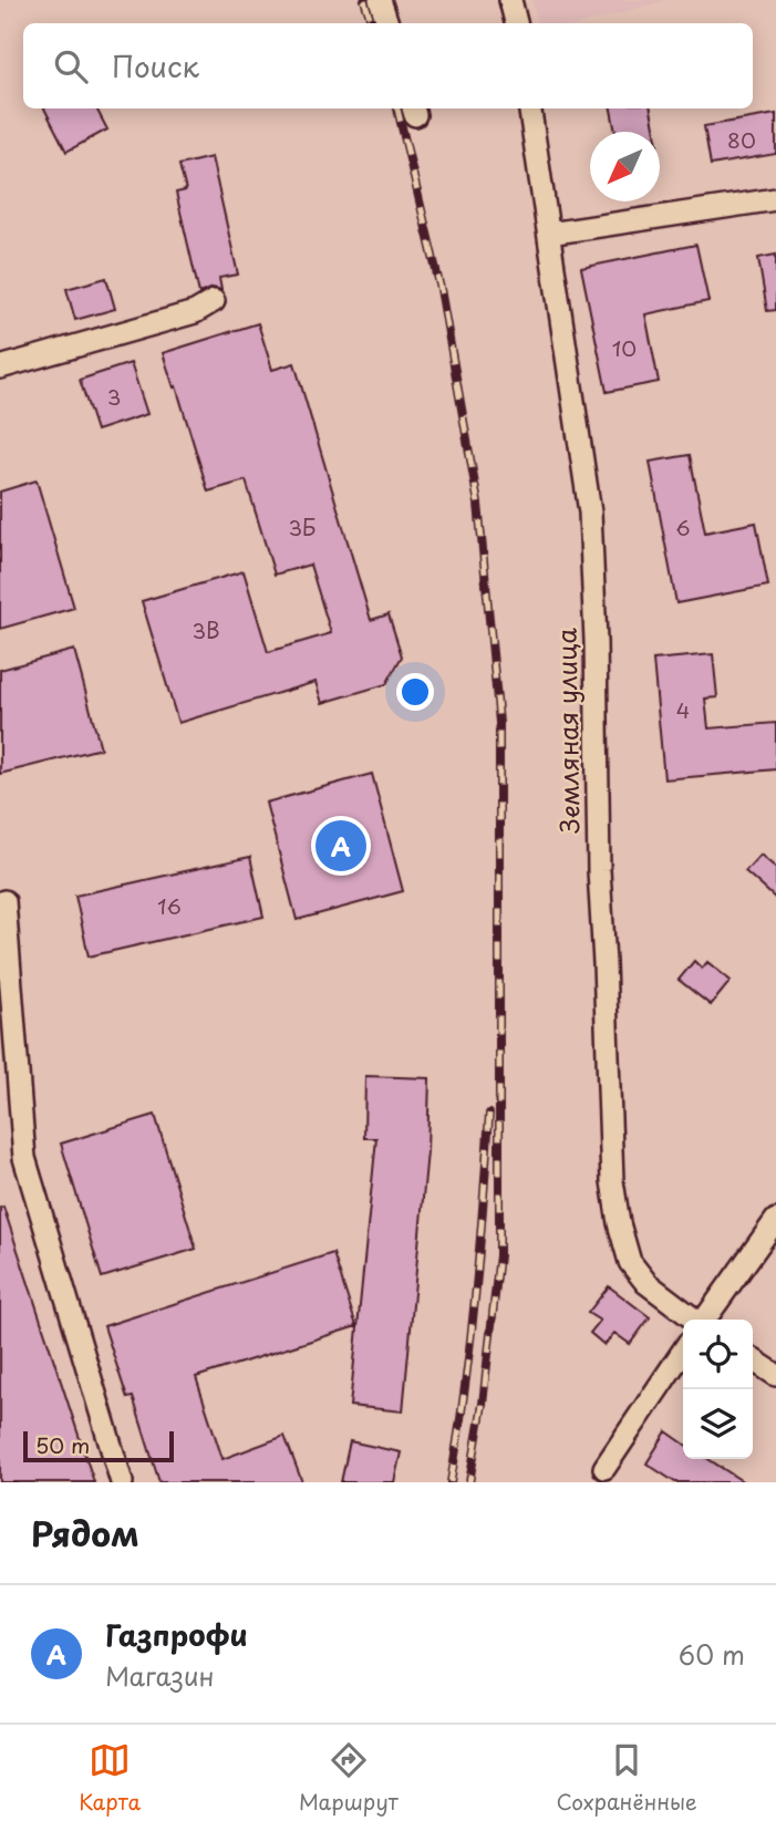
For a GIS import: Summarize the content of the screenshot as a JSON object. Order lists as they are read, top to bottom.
{
  "streets": {
    "street": ["Земляная улица"]
  },
  "house_numbers": [
    "80",
    "10",
    "3",
    "3Б",
    "6",
    "3В",
    "4",
    "16"
  ],
  "scale_bar": "50 m",
  "north": "bottom left",
  "page": {
    "search": "Поиск",
    "pins": "A",
    "scale": "50 m",
    "heading": "Рядом",
    "list": [
      {
        "mark": "A",
        "name": "Газпрофи",
        "note": "Магазин",
        "value": "60 m"
      }
    ],
    "nav": ["Карта", "Маршрут", "Сохранённые"]
  }
}
